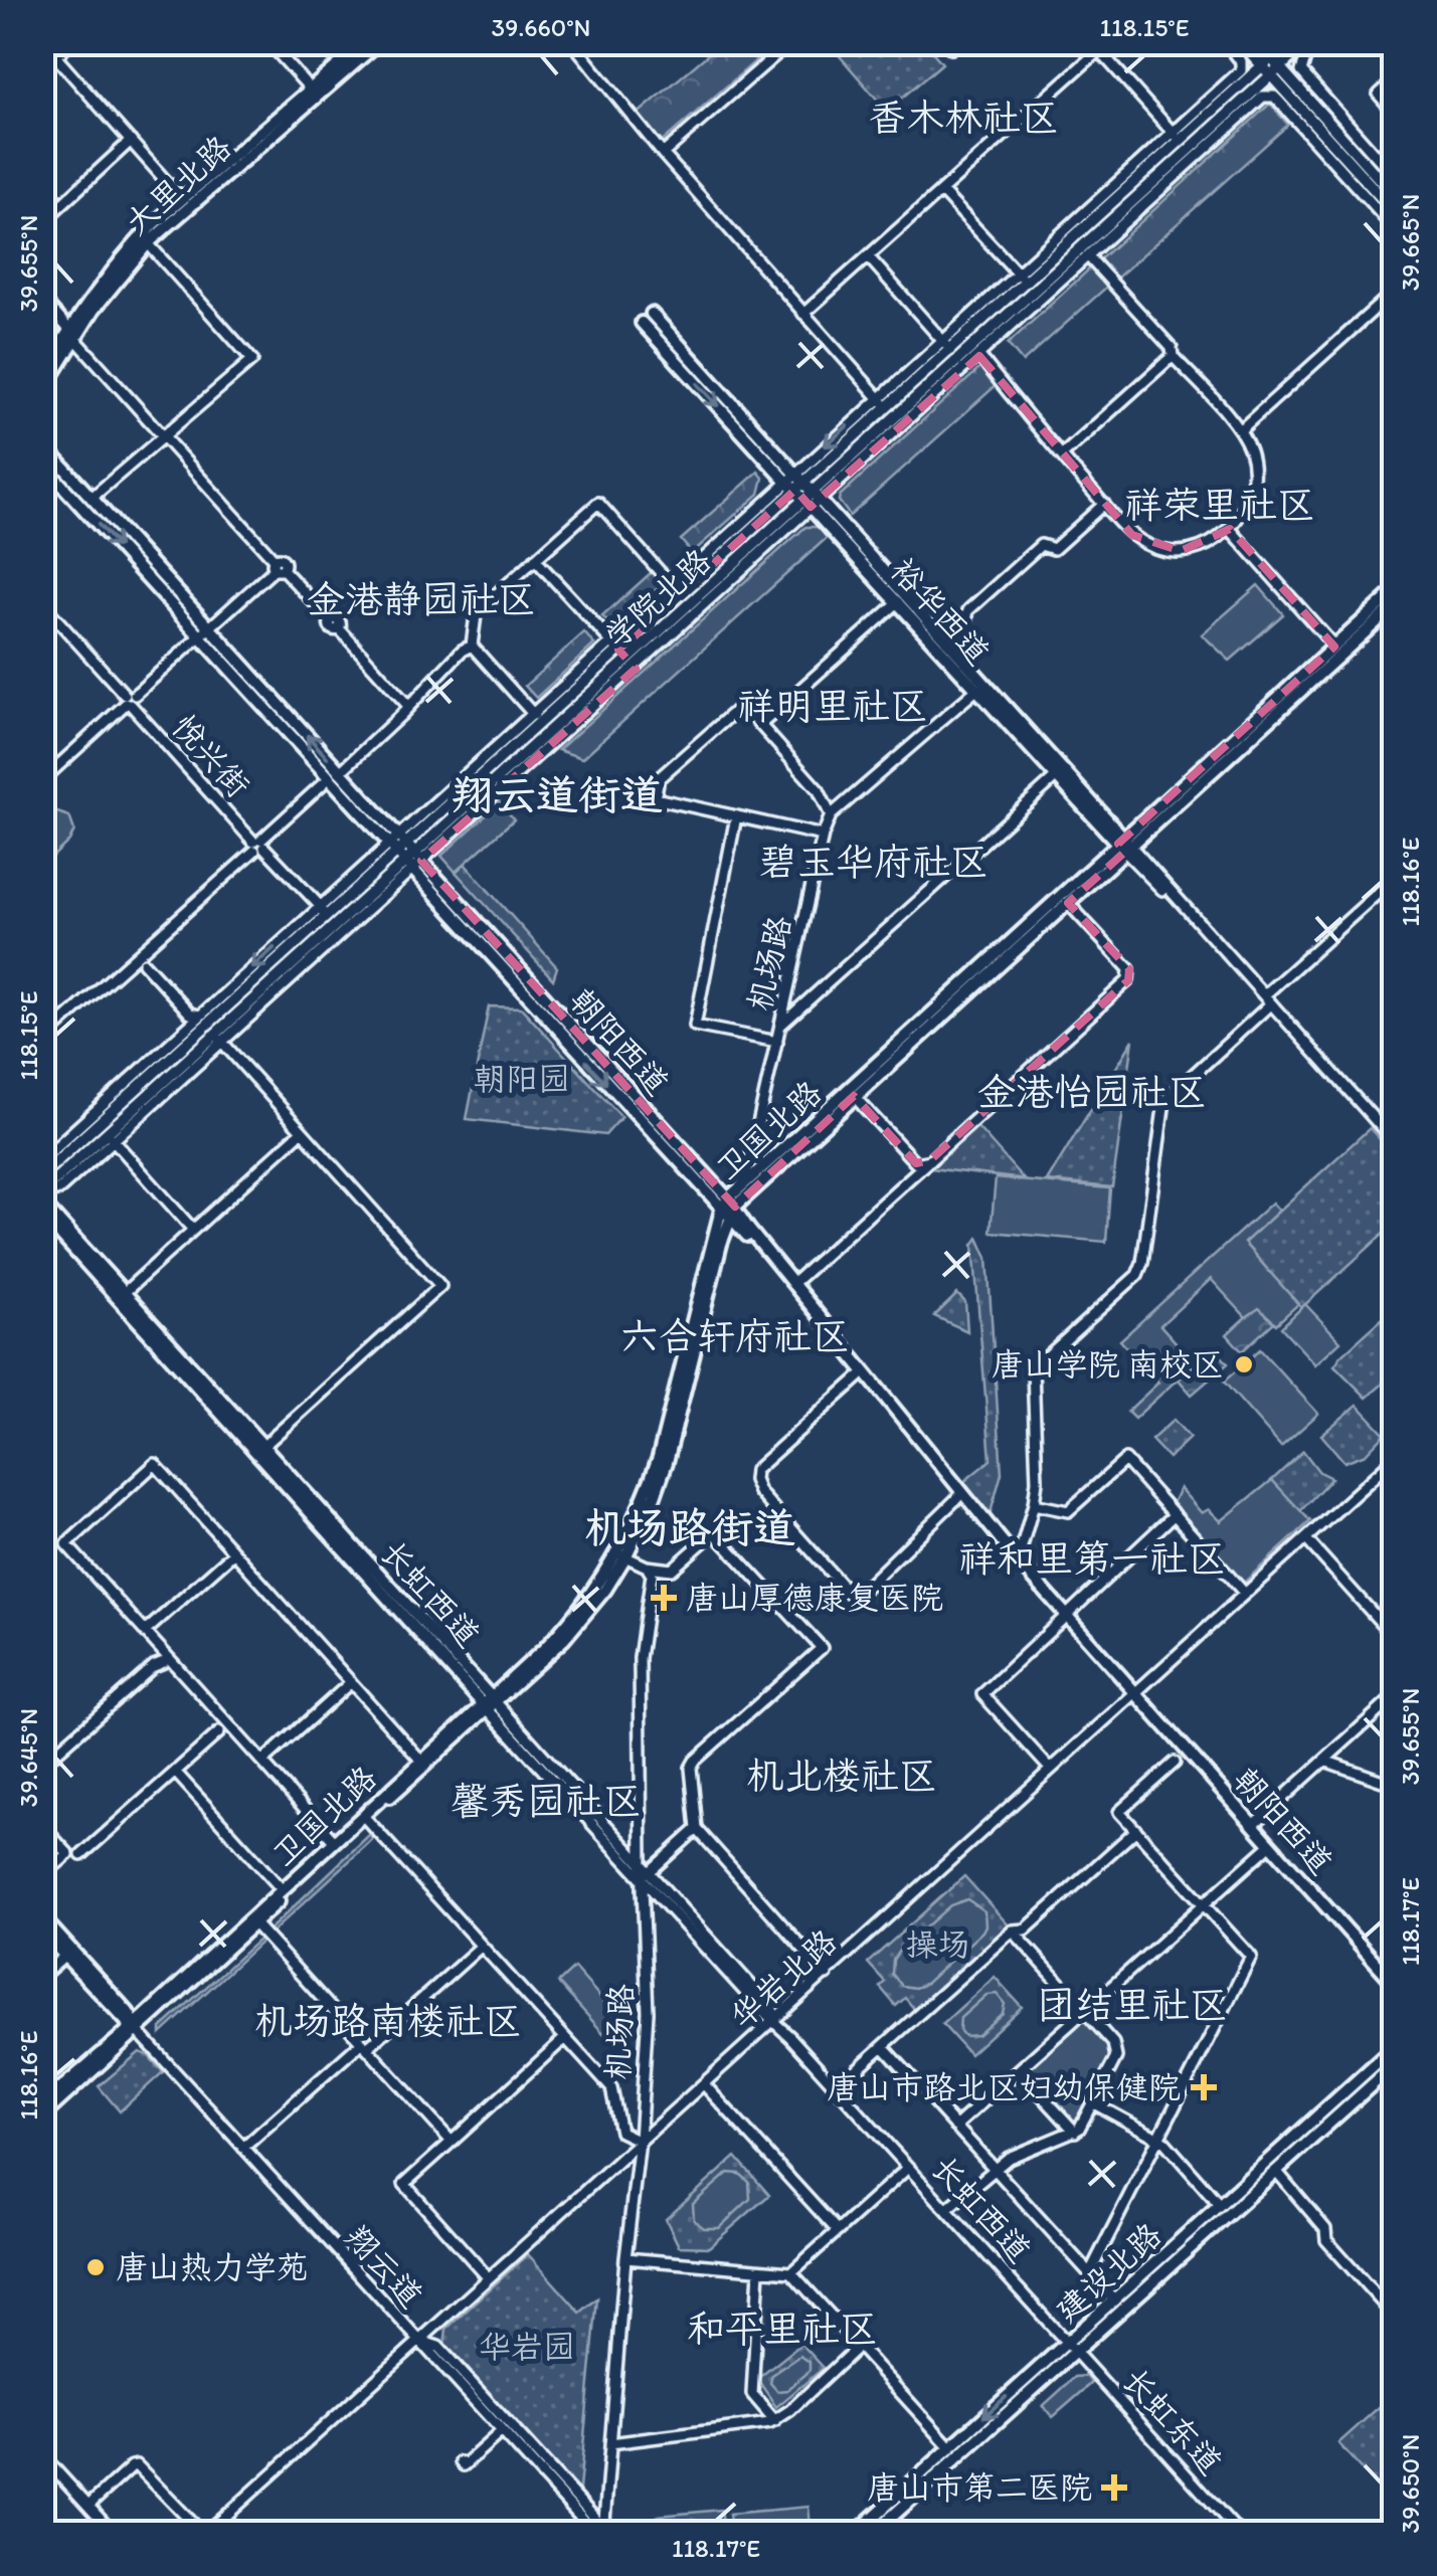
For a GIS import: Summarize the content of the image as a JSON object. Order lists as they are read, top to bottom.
{
  "streets": {
    "main road": [
      "大里北路",
      "学院北路",
      "裕华西道",
      "朝阳西道",
      "卫国北路",
      "长虹西道",
      "翔云道",
      "建设北路"
    ],
    "street": [
      "悦兴街",
      "机场路",
      "华岩北路",
      "长虹东道"
    ]
  },
  "crossings": [
    ["学院北路", "裕华西道"],
    ["学院北路", "悦兴街"],
    ["学院北路", "朝阳西道"],
    ["学院北路", "长虹西道"],
    ["裕华西道", "机场路"],
    ["裕华西道", "卫国北路"],
    ["机场路", "卫国北路"],
    ["机场路", "长虹西道"],
    ["机场路", "华岩北路"],
    ["机场路", "翔云道"],
    ["朝阳西道", "卫国北路"],
    ["朝阳西道", "华岩北路"],
    ["卫国北路", "长虹西道"],
    ["卫国北路", "翔云道"],
    ["长虹西道", "华岩北路"],
    ["长虹西道", "建设北路"],
    ["长虹西道", "长虹东道"],
    ["华岩北路", "翔云道"],
    ["建设北路", "长虹东道"]
  ],
  "districts": [
    "香木林社区",
    "祥荣里社区",
    "金港静园社区",
    "祥明里社区",
    "翔云道街道",
    "碧玉华府社区",
    "金港怡园社区",
    "六合轩府社区",
    "机场路街道",
    "祥和里第一社区",
    "机北楼社区",
    "馨秀园社区",
    "团结里社区",
    "机场路南楼社区",
    "和平里社区"
  ],
  "parks": ["朝阳园", "操场", "华岩园"],
  "places": {
    "other": ["唐山学院 南校区", "唐山热力学苑"],
    "health": ["唐山厚德康复医院", "唐山市路北区妇幼保健院", "唐山市第二医院"]
  },
  "coordinates": [
    "39.660°N",
    "118.15°E",
    "39.665°N",
    "39.655°N",
    "118.16°E",
    "39.645°N",
    "118.17°E",
    "39.650°N"
  ]
}
